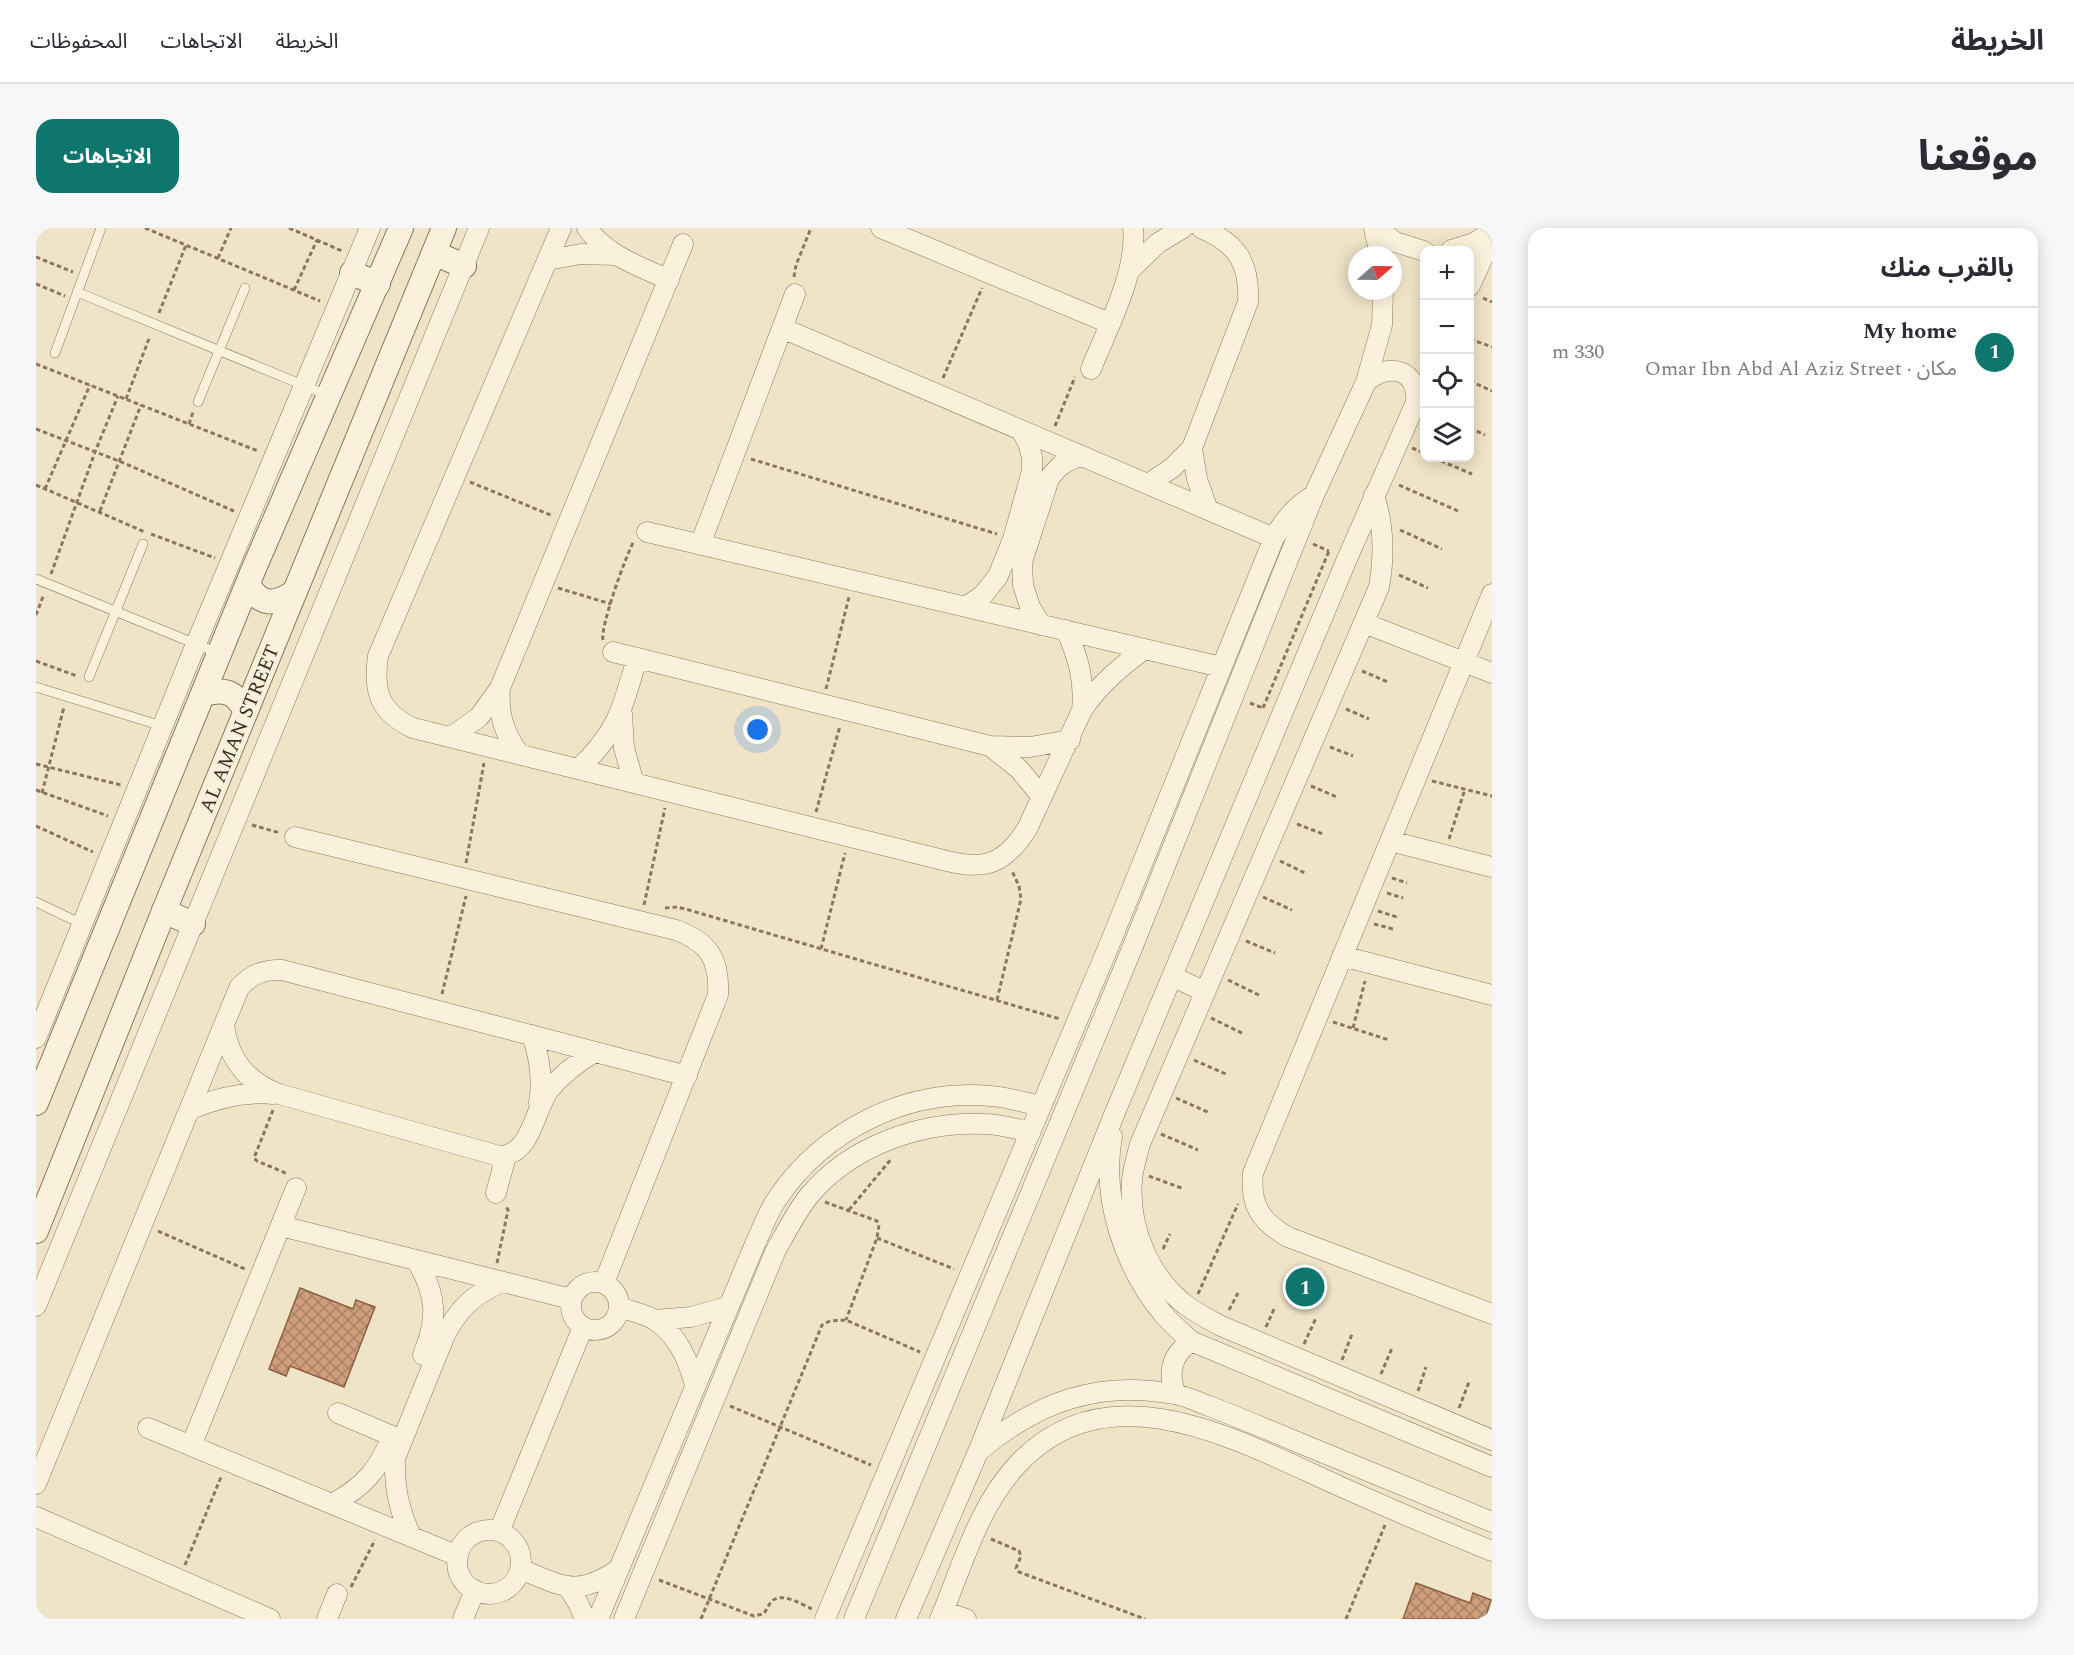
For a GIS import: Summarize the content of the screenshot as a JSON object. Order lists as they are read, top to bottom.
{
  "streets": {
    "street": ["AL AMAN STREET"]
  },
  "north": "right",
  "page": {
    "header": "الخريطة",
    "nav": ["الخريطة", "الاتجاهات", "المحفوظات"],
    "title": "موقعنا",
    "buttons": "الاتجاهات",
    "heading": "بالقرب منك",
    "map_buttons": ["+", "−"],
    "list": [
      {
        "mark": "1",
        "name": "My home",
        "note": "مكان · Omar Ibn Abd Al Aziz Street",
        "value": "330 m"
      }
    ],
    "pins": "1"
  }
}
